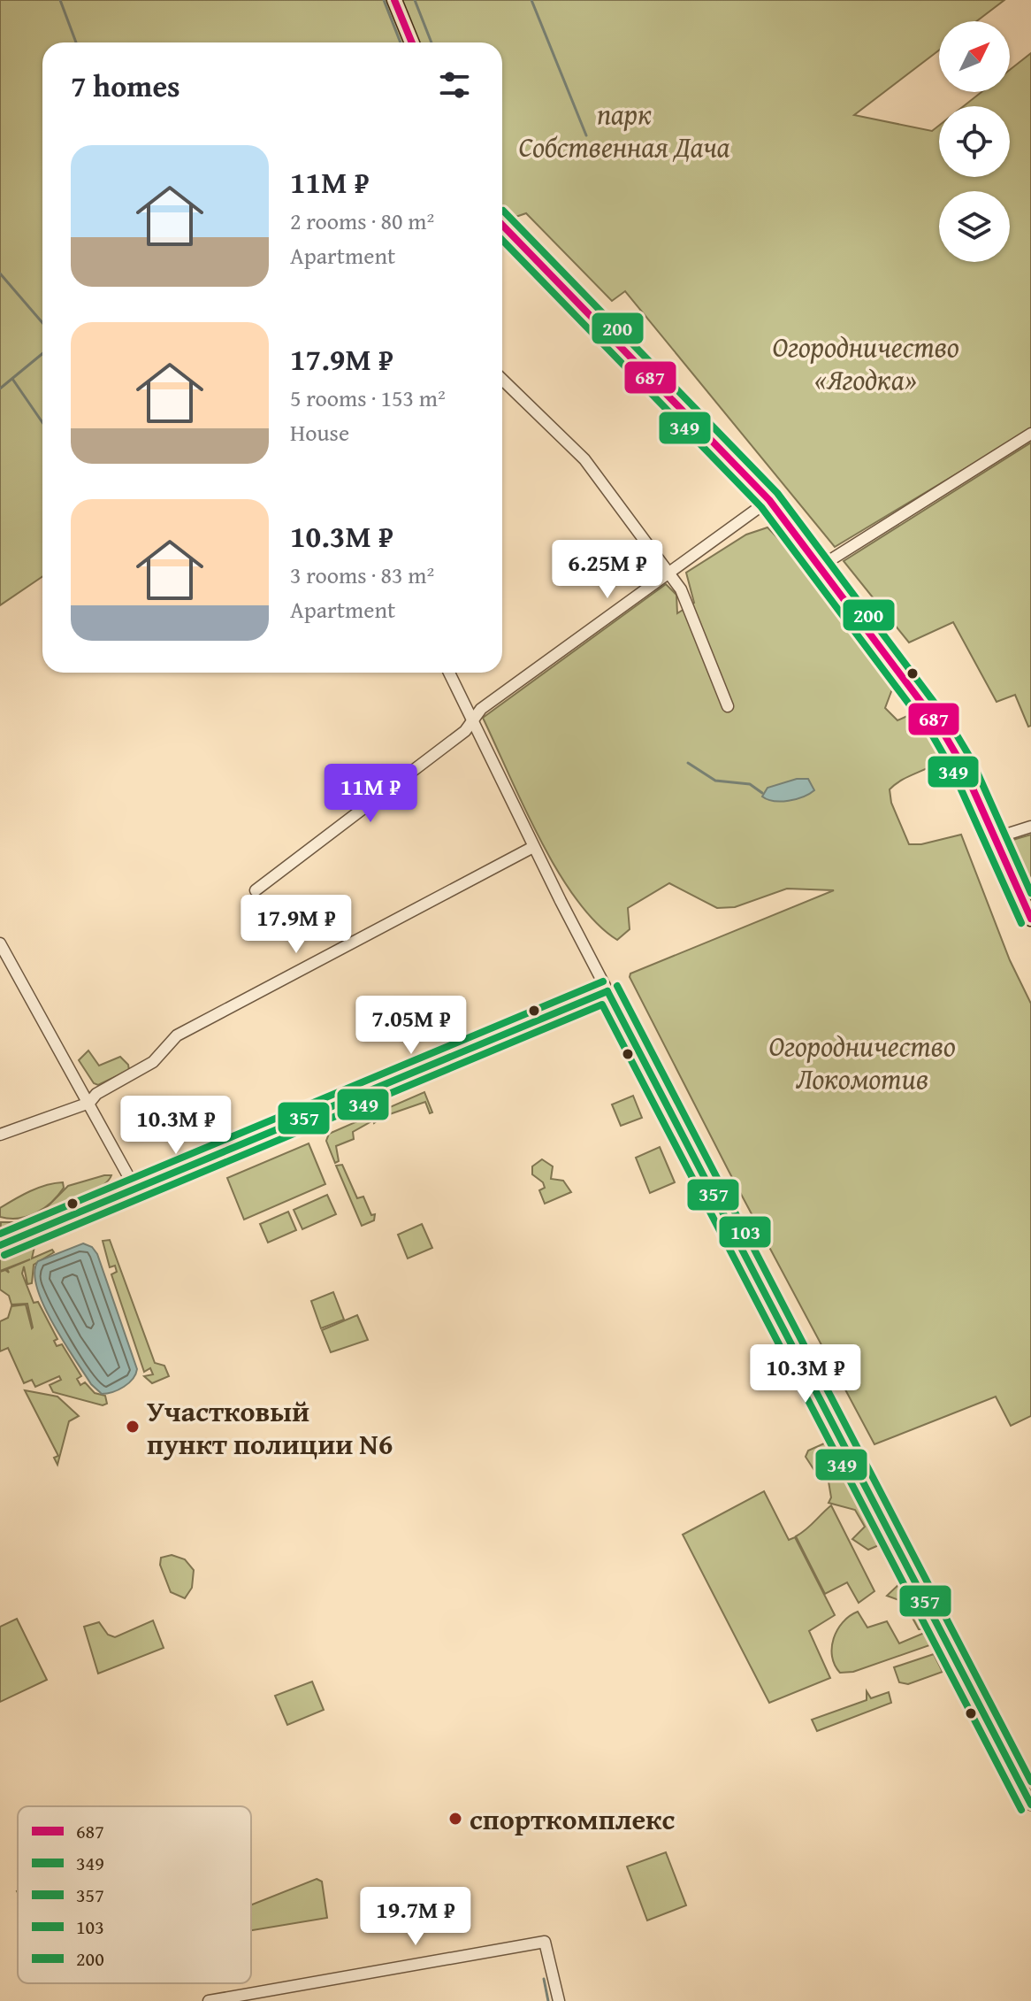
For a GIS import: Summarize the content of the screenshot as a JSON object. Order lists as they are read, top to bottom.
{
  "parks": ["парк Собственная Дача", "Огородничество «Ягодка»", "Огородничество Локомотив"],
  "places": ["Участковый пункт полиции N6", "спорткомплекс"],
  "lines": [
    "transit line 687",
    "transit line 200",
    "transit line 349",
    "transit line 103",
    "transit line 357"
  ],
  "legend": [
    "687",
    "349",
    "357",
    "103",
    "200"
  ],
  "north": "top right",
  "page": {
    "heading": "7 homes",
    "list": [
      {
        "name": "11M ₽",
        "note": "2 rooms · 80 m² · Apartment"
      },
      {
        "name": "17.9M ₽",
        "note": "5 rooms · 153 m² · House"
      },
      {
        "name": "10.3M ₽",
        "note": "3 rooms · 83 m² · Apartment"
      }
    ],
    "price": [
      "6.25M ₽",
      "11M ₽",
      "17.9M ₽",
      "7.05M ₽",
      "10.3M ₽",
      "10.3M ₽",
      "19.7M ₽"
    ]
  }
}
